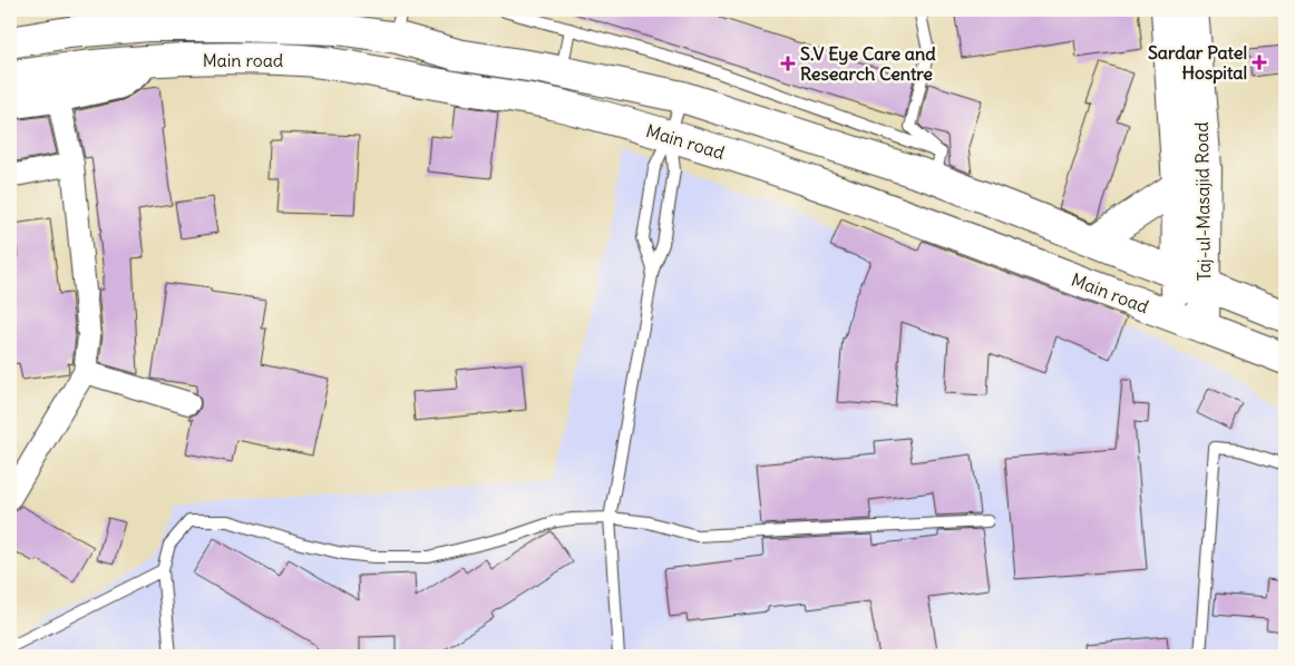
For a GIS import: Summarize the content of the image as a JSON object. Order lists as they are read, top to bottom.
{
  "streets": {
    "main road": ["Main road", "Taj-ul-Masajid Road"]
  },
  "crossings": [
    ["Main road", "Taj-ul-Masajid Road"]
  ],
  "places": {
    "health": ["Sardar Patel Hospital", "S.V Eye Care and Research Centre"]
  }
}
